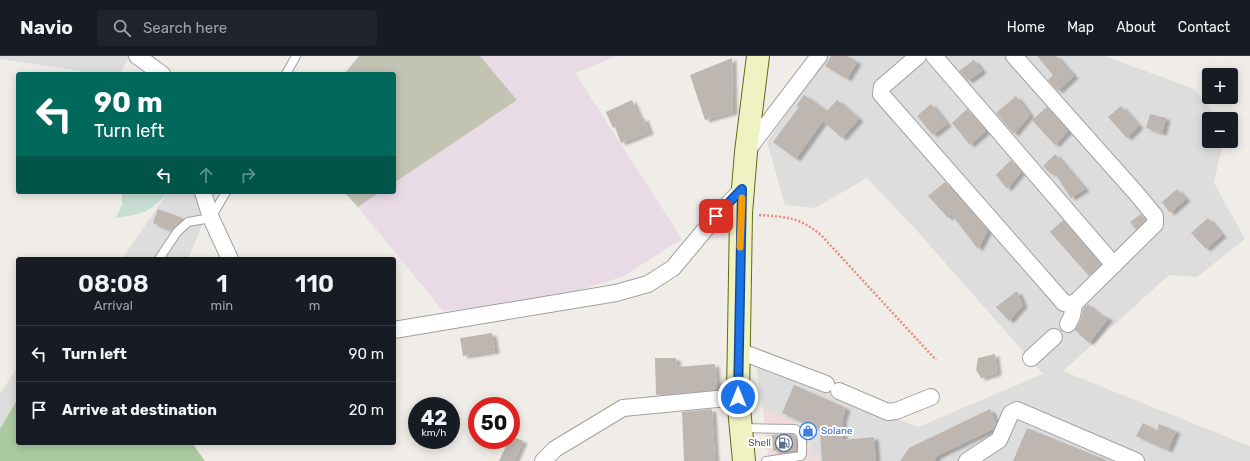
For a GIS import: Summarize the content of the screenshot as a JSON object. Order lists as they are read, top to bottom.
{
  "places": {
    "shop": ["Solane"],
    "fuel station": ["Shell"]
  },
  "page": {
    "header": "Navio",
    "search": "Search here",
    "nav": [
      "Home",
      "Map",
      "About",
      "Contact"
    ],
    "map_buttons": ["+", "−"],
    "turn": ["90 m", "Turn left"],
    "eta": [
      "08:08",
      "Arrival",
      "1",
      "min",
      "110",
      "m"
    ],
    "list": [
      {
        "name": "Turn left",
        "value": "90 m"
      },
      {
        "name": "Arrive at destination",
        "value": "20 m"
      }
    ],
    "speed": "42 km/h",
    "limit": "50"
  }
}
